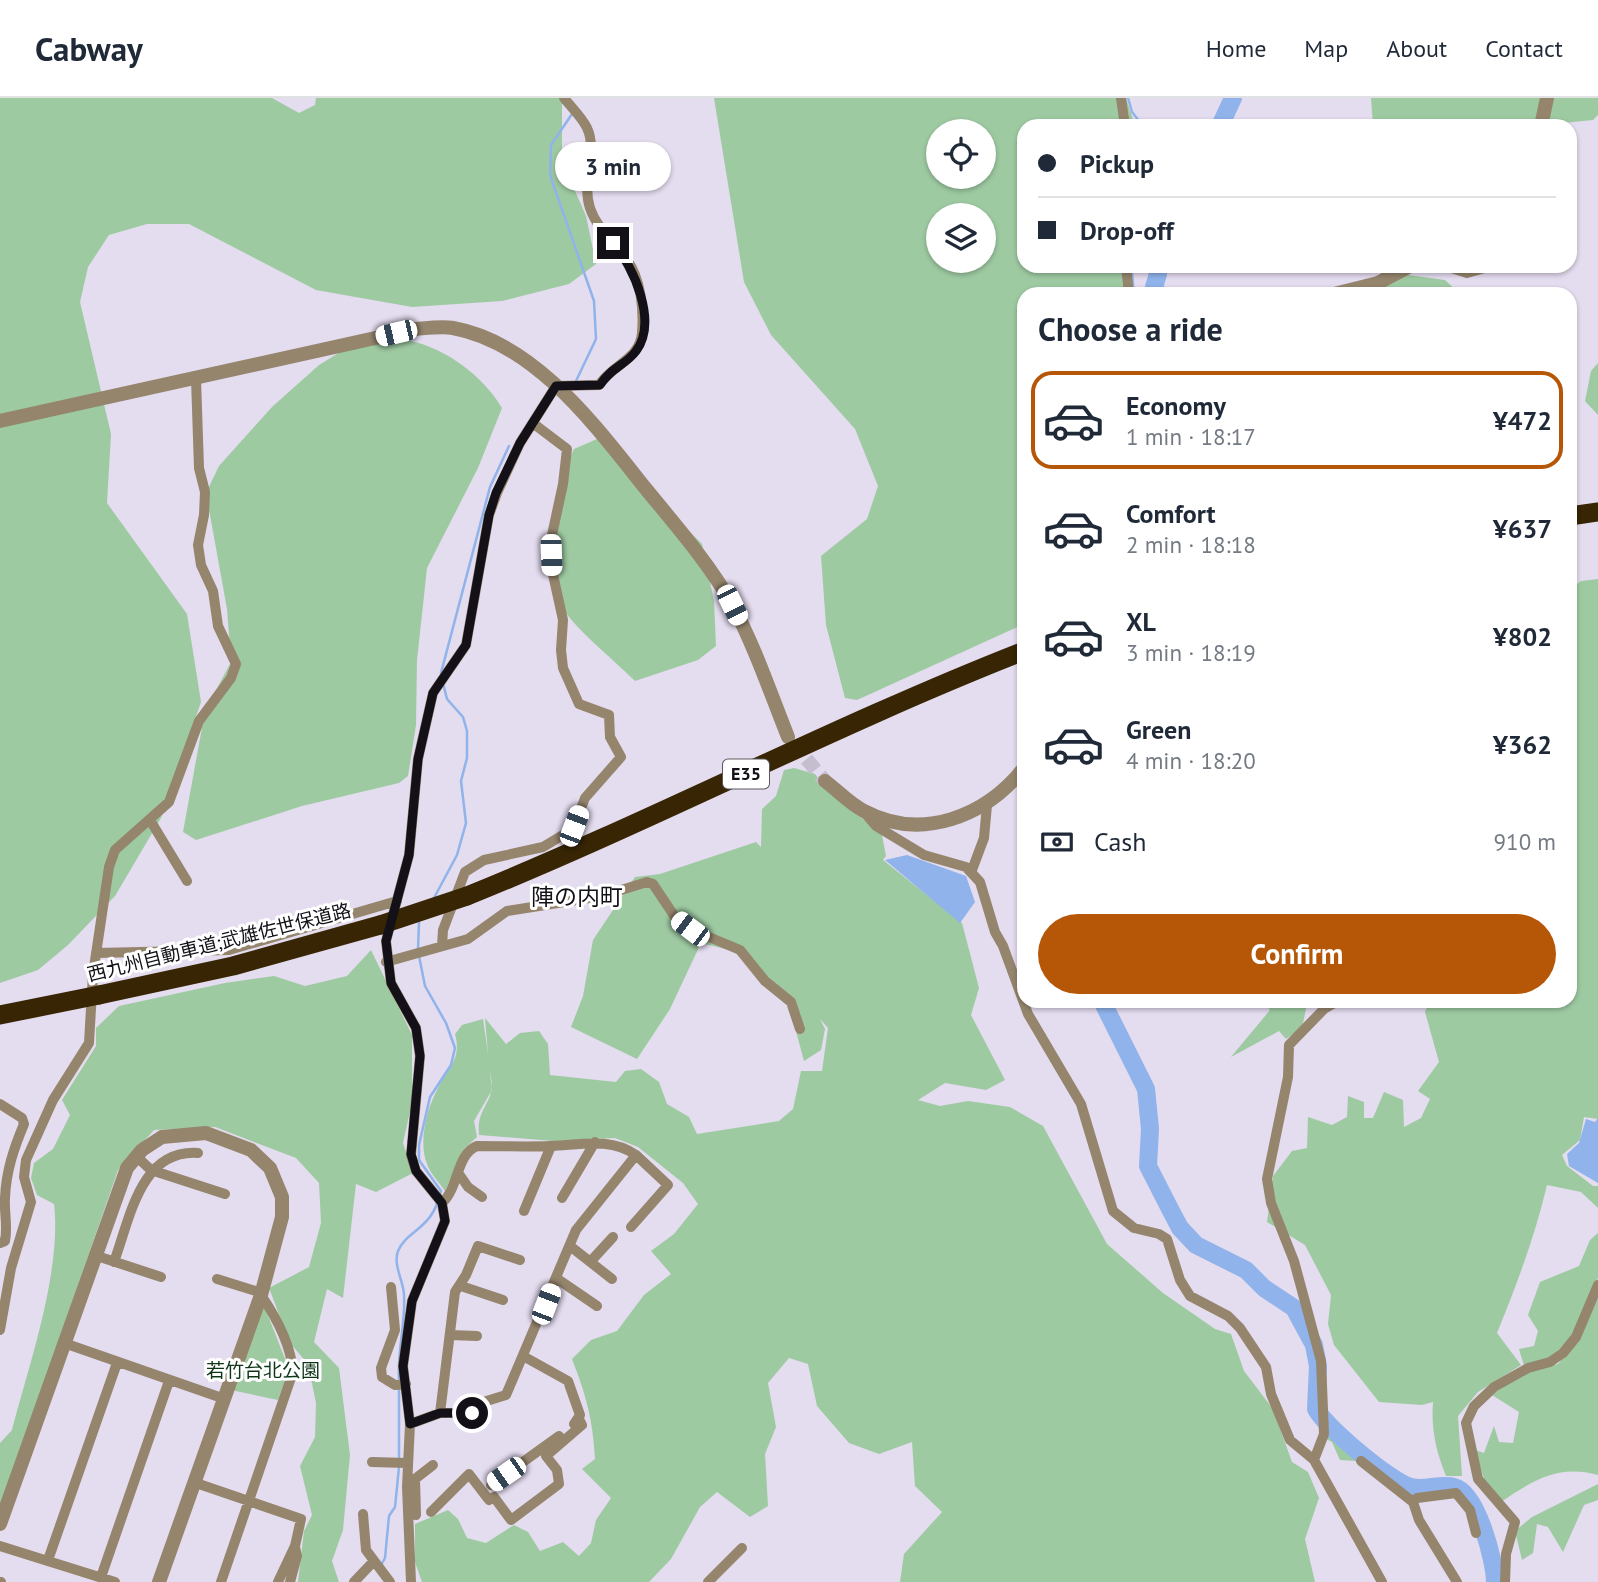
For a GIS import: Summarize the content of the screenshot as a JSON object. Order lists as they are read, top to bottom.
{
  "streets": {
    "highway": ["E35", "西九州自動車道;武雄佐世保道路"]
  },
  "districts": ["陣の内町"],
  "parks": ["若竹台北公園"],
  "page": {
    "header": "Cabway",
    "nav": [
      "Home",
      "Map",
      "About",
      "Contact"
    ],
    "banner": ["Pickup", "Drop-off"],
    "bubble": "3 min",
    "heading": "Choose a ride",
    "list": [
      {
        "name": "Economy",
        "note": "1 min · 18:17",
        "value": "¥472"
      },
      {
        "name": "Comfort",
        "note": "2 min · 18:18",
        "value": "¥637"
      },
      {
        "name": "XL",
        "note": "3 min · 18:19",
        "value": "¥802"
      },
      {
        "name": "Green",
        "note": "4 min · 18:20",
        "value": "¥362"
      }
    ],
    "pay": ["Cash", "910 m"],
    "buttons": "Confirm"
  }
}
